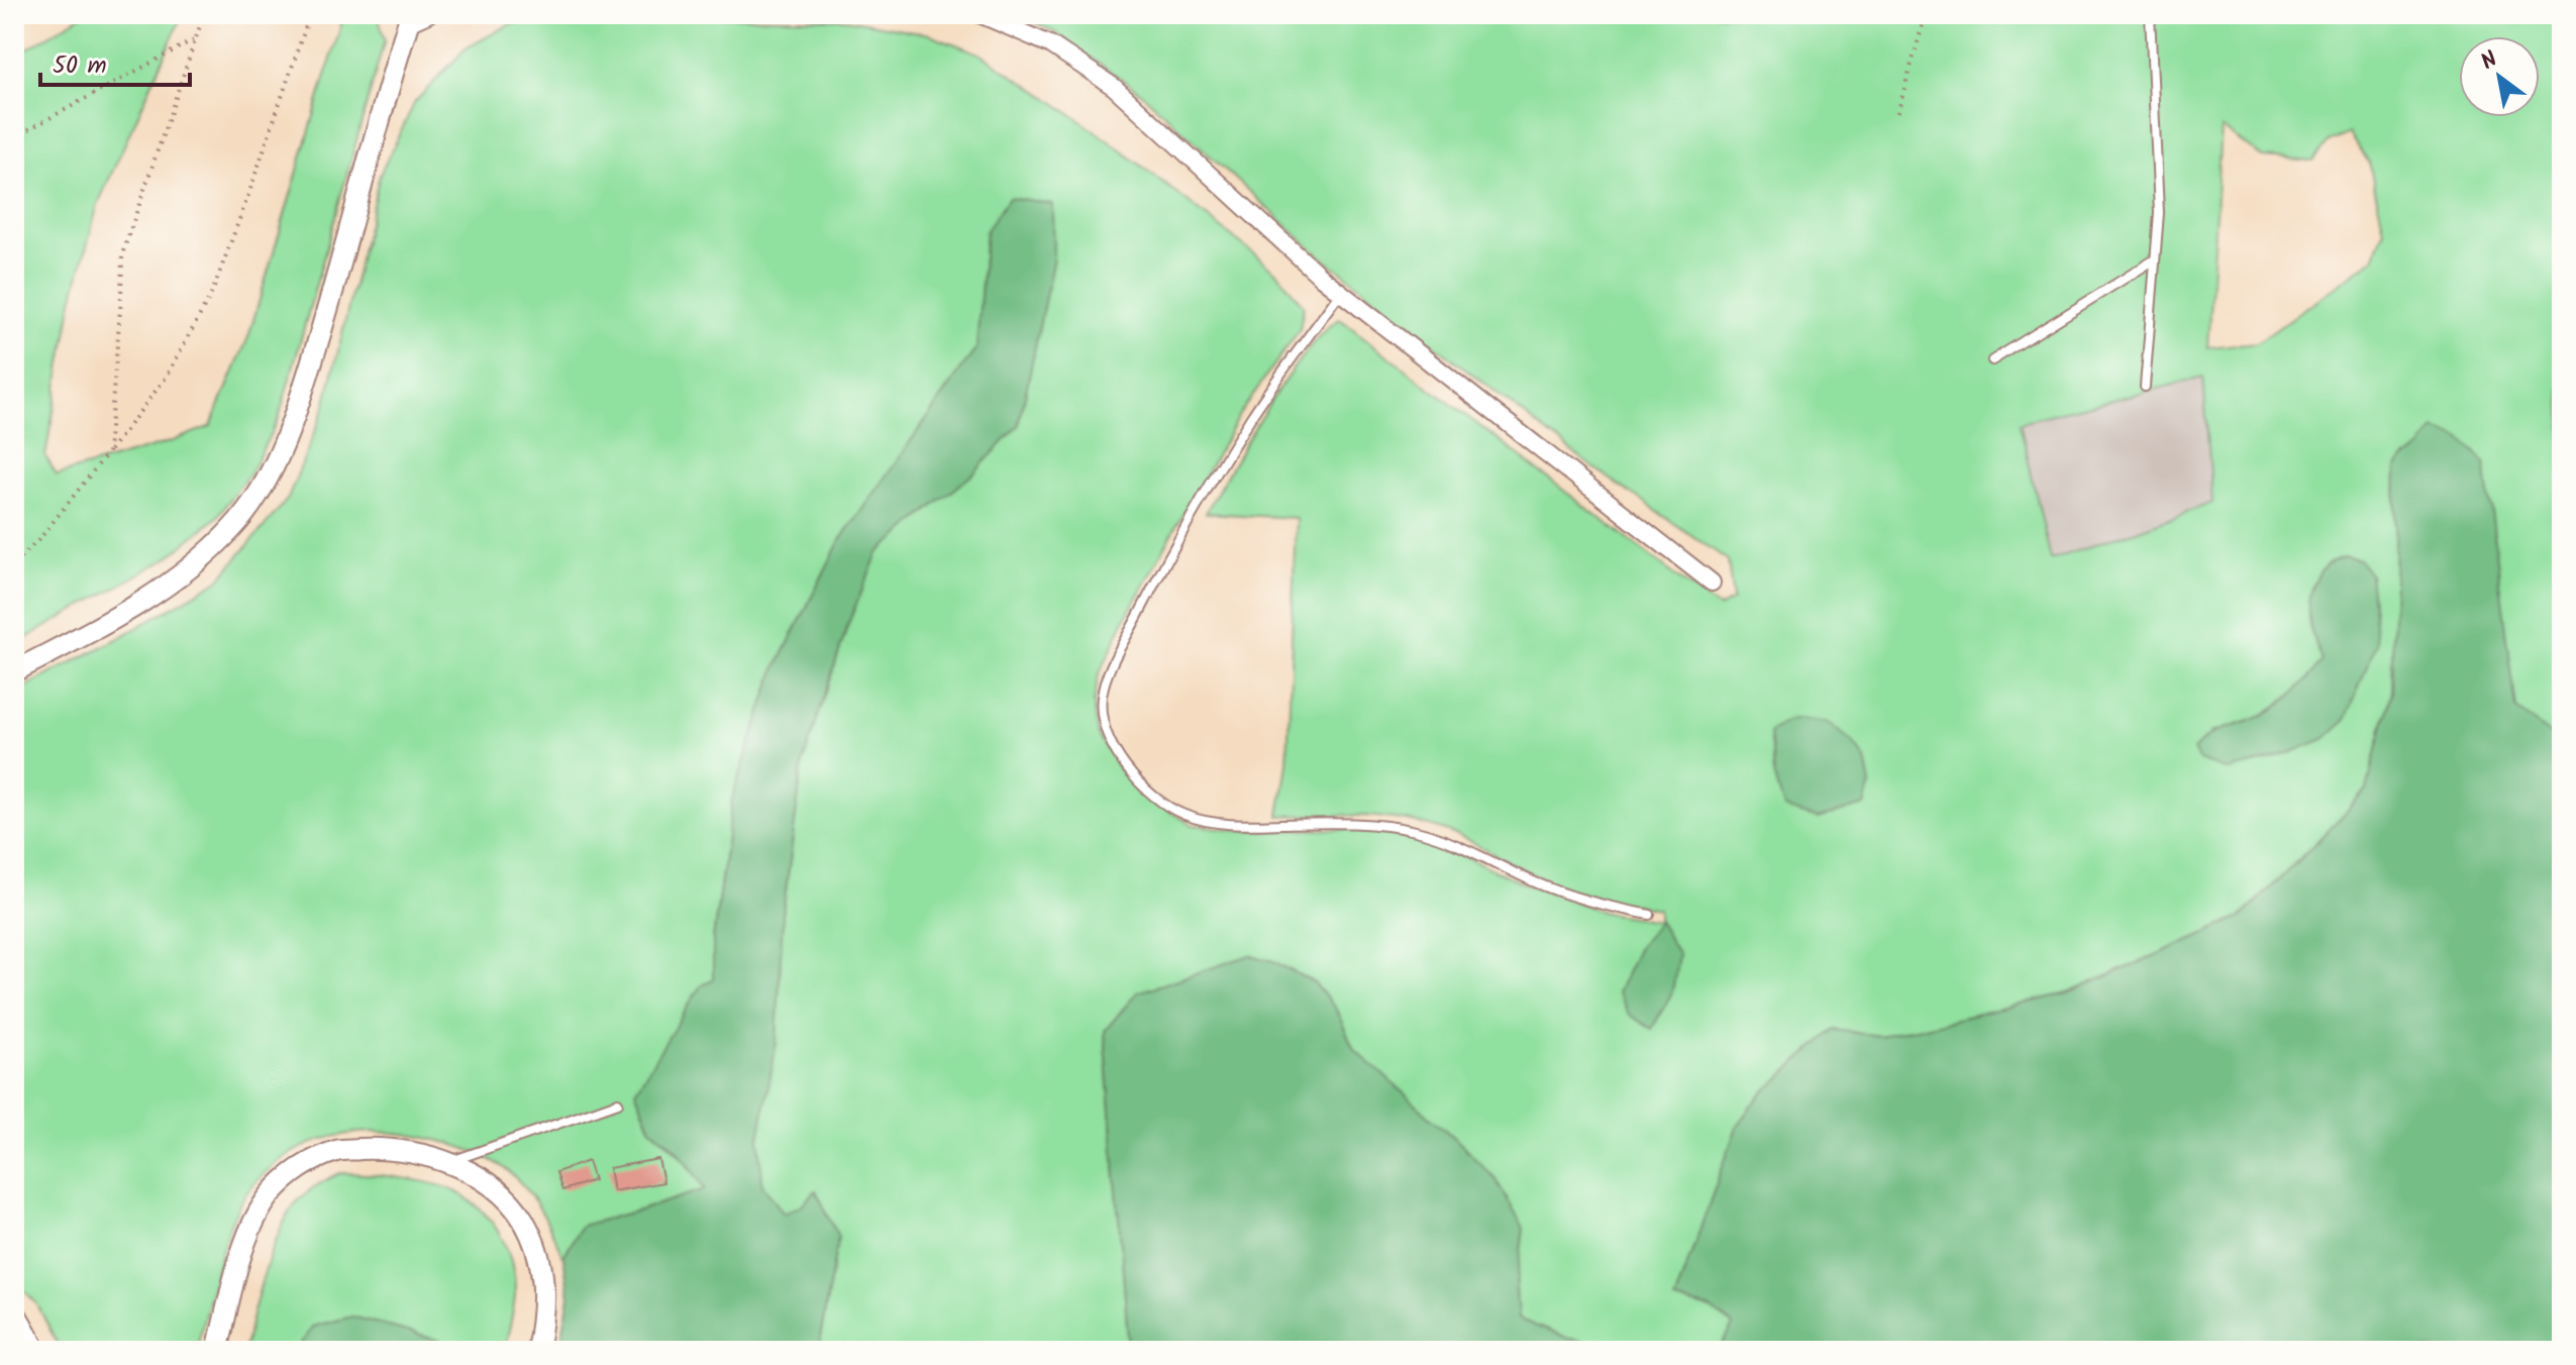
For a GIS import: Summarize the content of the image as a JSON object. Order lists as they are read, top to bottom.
{
  "scale_bar": "50 m",
  "north": "top left"
}
